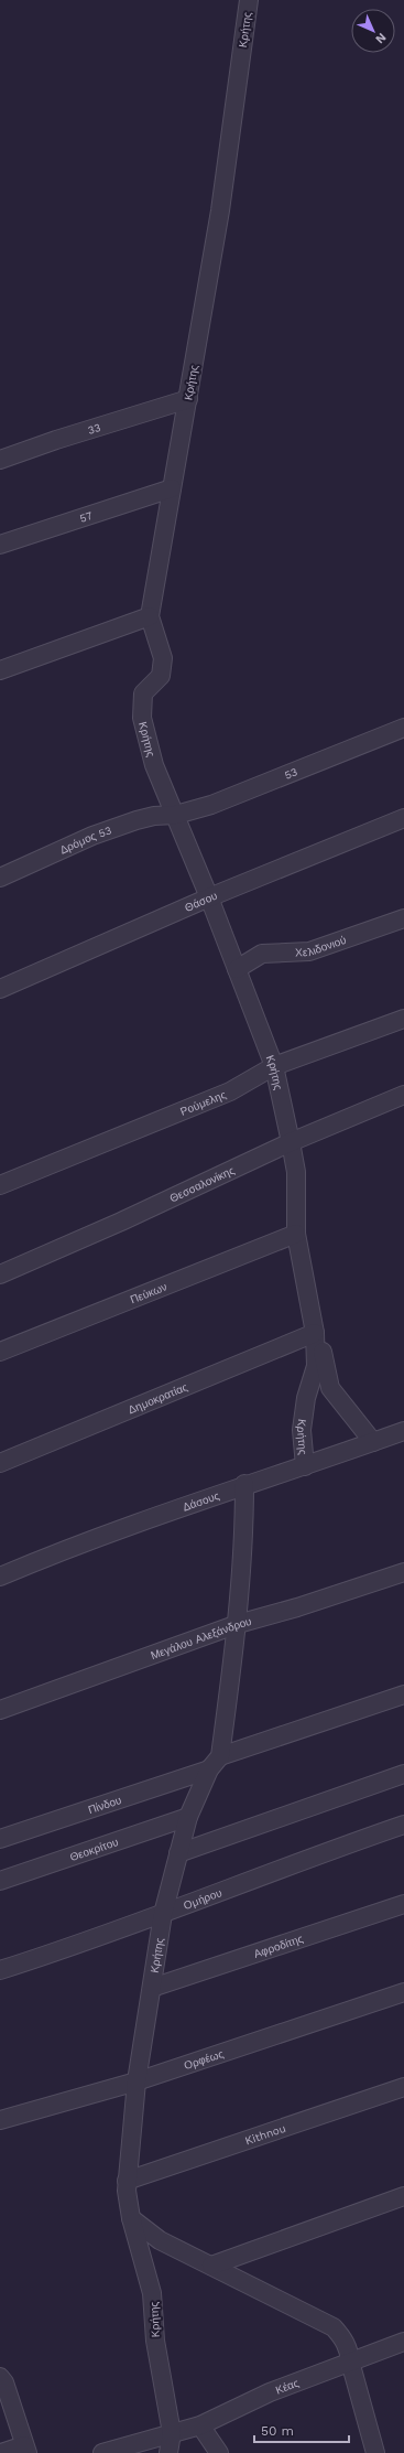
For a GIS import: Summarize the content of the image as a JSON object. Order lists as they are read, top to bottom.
{
  "streets": {
    "street": [
      "Κρήτης",
      "33",
      "57",
      "53",
      "Δρόμος 53",
      "Θάσου",
      "Χελιδονιού",
      "Ρούμελης",
      "Θεσσαλονίκης",
      "Πεύκων",
      "Δημοκρατίας",
      "Δάσους",
      "Μεγάλου Αλεξάνδρου",
      "Πίνδου",
      "Θεοκρίτου",
      "Ομήρου",
      "Αφροδίτης",
      "Ορφέως",
      "Κithnou",
      "Κέας"
    ]
  },
  "crossings": [
    ["Κρήτης", "33"],
    ["Κρήτης", "57"],
    ["Κρήτης", "53"],
    ["Κρήτης", "Δρόμος 53"],
    ["Κρήτης", "Θάσου"],
    ["Κρήτης", "Χελιδονιού"],
    ["Κρήτης", "Ρούμελης"],
    ["Κρήτης", "Θεσσαλονίκης"],
    ["Κρήτης", "Πεύκων"],
    ["Κρήτης", "Δημοκρατίας"],
    ["Κρήτης", "Δάσους"],
    ["Κρήτης", "Μεγάλου Αλεξάνδρου"],
    ["Κρήτης", "Πίνδου"],
    ["Κρήτης", "Θεοκρίτου"],
    ["Κρήτης", "Ομήρου"],
    ["Κρήτης", "Αφροδίτης"],
    ["Κρήτης", "Ορφέως"],
    ["Κρήτης", "Κithnou"],
    ["Κρήτης", "Κέας"],
    ["53", "Δρόμος 53"]
  ],
  "scale_bar": "50 m",
  "north": "bottom right"
}
